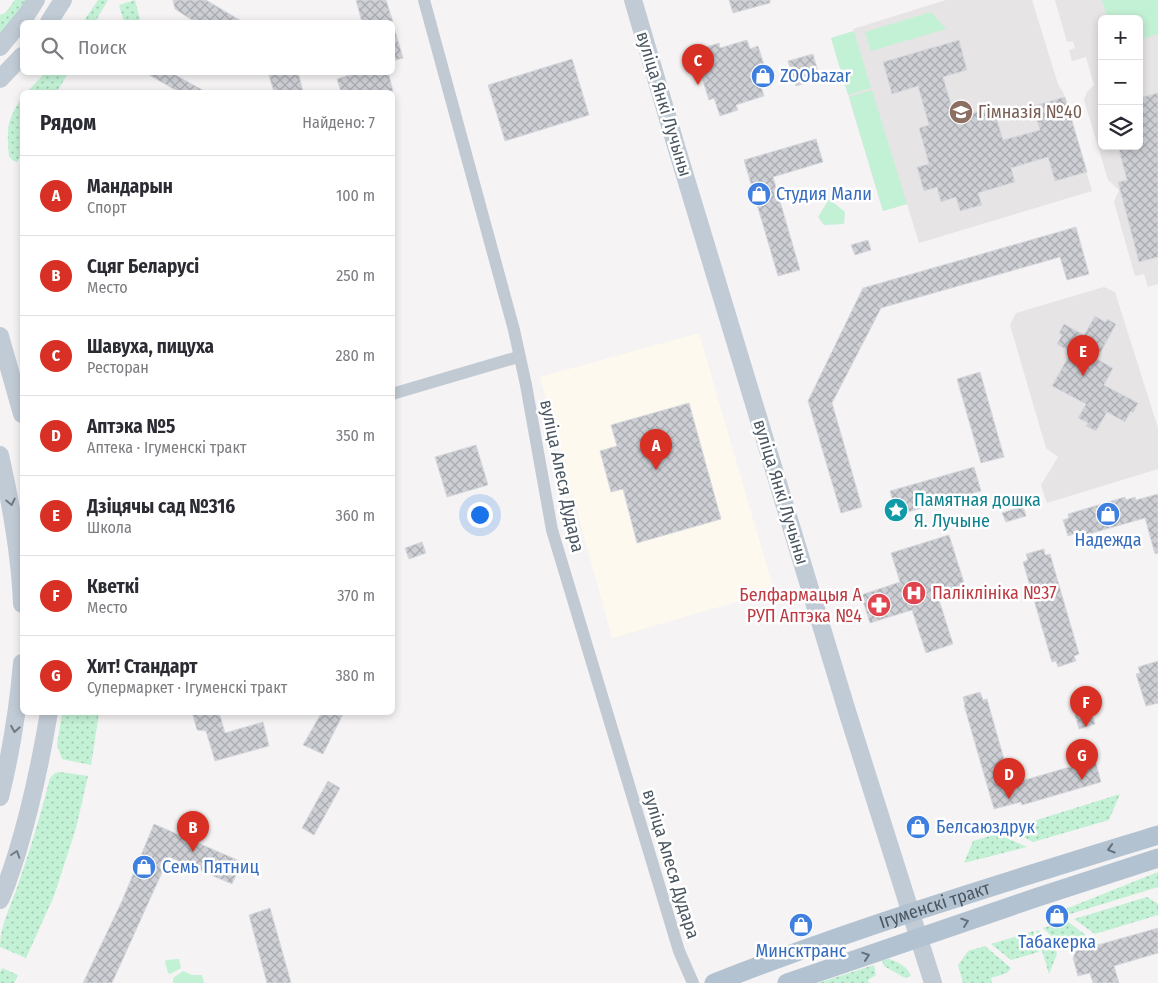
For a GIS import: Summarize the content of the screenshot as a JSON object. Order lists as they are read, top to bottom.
{
  "streets": {
    "main road": ["вуліца Янкі Лучыны", "Ігуменскі тракт"],
    "street": ["вуліца Алеся Дудара"]
  },
  "crossings": [
    ["вуліца Янкі Лучыны", "Ігуменскі тракт"]
  ],
  "places": {
    "shop": [
      "ZOObazar",
      "Студия Мали",
      "Надежда",
      "Белсаюздрук",
      "Семь Пятниц",
      "Табакерка",
      "Минсктранс"
    ],
    "school or university": ["Гімназія №40"],
    "place": ["Памятная дошка Я. Лучыне"],
    "hospital": ["Паліклініка №37"],
    "pharmacy": ["Белфармацыя А РУП Аптэка №4"]
  },
  "page": {
    "map_buttons": ["+", "−"],
    "search": "Поиск",
    "pins": [
      "C",
      "E",
      "A",
      "F",
      "G",
      "D",
      "B"
    ],
    "heading": ["Рядом", "Найдено: 7"],
    "list": [
      {
        "mark": "A",
        "name": "Мандарын",
        "note": "Спорт",
        "value": "100 m"
      },
      {
        "mark": "B",
        "name": "Сцяг Беларусі",
        "note": "Место",
        "value": "250 m"
      },
      {
        "mark": "C",
        "name": "Шавуха, пицуха",
        "note": "Ресторан",
        "value": "280 m"
      },
      {
        "mark": "D",
        "name": "Аптэка №5",
        "note": "Аптека · Ігуменскі тракт",
        "value": "350 m"
      },
      {
        "mark": "E",
        "name": "Дзіцячы сад №316",
        "note": "Школа",
        "value": "360 m"
      },
      {
        "mark": "F",
        "name": "Кветкі",
        "note": "Место",
        "value": "370 m"
      },
      {
        "mark": "G",
        "name": "Хит! Стандарт",
        "note": "Супермаркет · Ігуменскі тракт",
        "value": "380 m"
      }
    ]
  }
}
